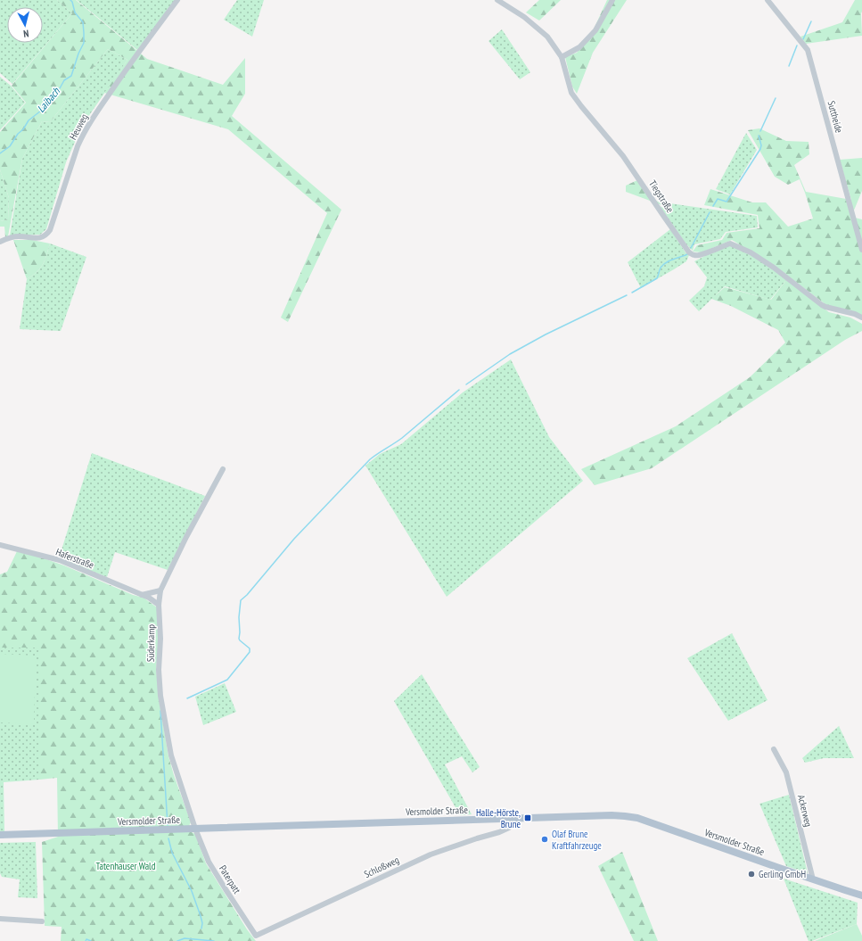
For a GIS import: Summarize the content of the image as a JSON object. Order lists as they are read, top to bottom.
{
  "streets": {
    "main road": ["Versmolder Straße"],
    "street": [
      "Suttheide",
      "Heuweg",
      "Tiegstraße",
      "Haferstraße",
      "Süderkamp",
      "Ackerweg",
      "Schloßweg",
      "Paterpatt"
    ]
  },
  "crossings": [
    ["Haferstraße", "Süderkamp"],
    ["Süderkamp", "Versmolder Straße"],
    ["Süderkamp", "Paterpatt"],
    ["Versmolder Straße", "Ackerweg"],
    ["Versmolder Straße", "Schloßweg"],
    ["Versmolder Straße", "Paterpatt"],
    ["Schloßweg", "Paterpatt"]
  ],
  "water": ["Laibach"],
  "parks": ["Tatenhauser Wald"],
  "places": {
    "transit": ["Halle-Hörste, Brune"],
    "other": ["Olaf Brune Kraftfahrzeuge", "Gerling GmbH"]
  },
  "north": "bottom"
}
